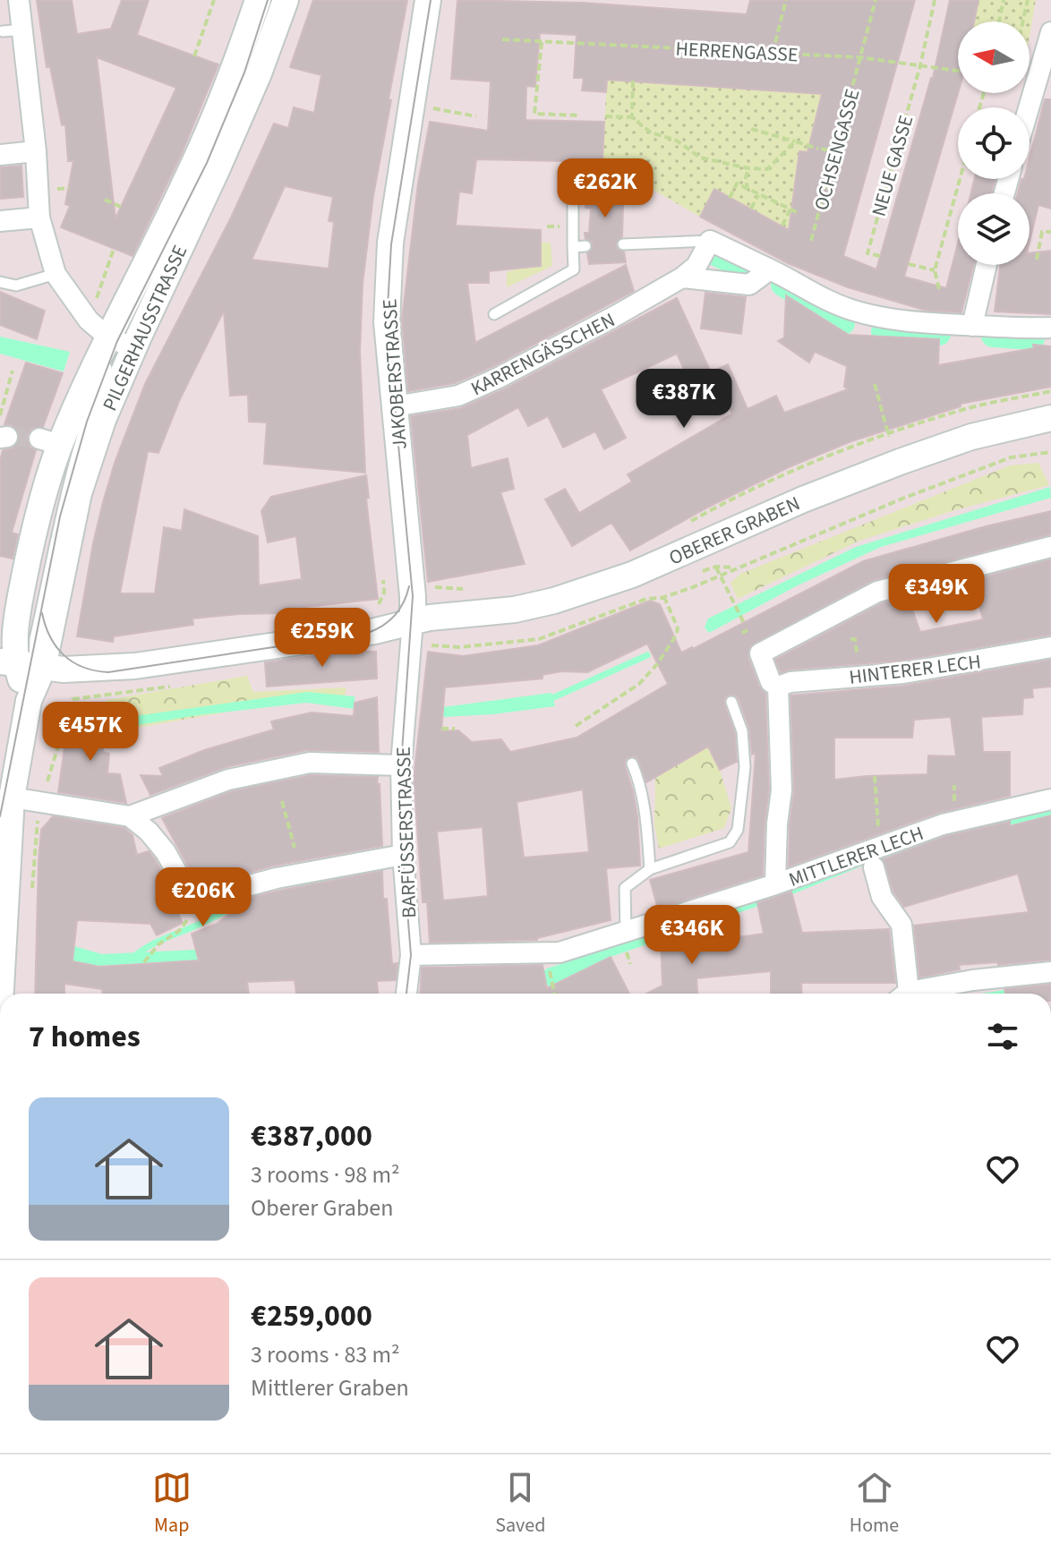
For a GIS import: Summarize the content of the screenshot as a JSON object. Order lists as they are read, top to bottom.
{
  "streets": {
    "street": [
      "PILGERHAUSSTRASSE",
      "KARRENGÄSSCHEN",
      "JAKOBERSTRASSE",
      "OBERER GRABEN",
      "HINTERER LECH",
      "BARFÜSSERSTRASSE",
      "MITTLERER LECH"
    ],
    "path": ["HERRENGASSE", "OCHSENGASSE", "NEUE GASSE"]
  },
  "crossings": [
    ["HERRENGASSE", "OCHSENGASSE"],
    ["HERRENGASSE", "NEUE GASSE"],
    ["PILGERHAUSSTRASSE", "OBERER GRABEN"],
    ["KARRENGÄSSCHEN", "JAKOBERSTRASSE"],
    ["JAKOBERSTRASSE", "OBERER GRABEN"],
    ["JAKOBERSTRASSE", "BARFÜSSERSTRASSE"],
    ["OBERER GRABEN", "BARFÜSSERSTRASSE"],
    ["BARFÜSSERSTRASSE", "MITTLERER LECH"]
  ],
  "north": "left",
  "page": {
    "price": [
      "€262K",
      "€387K",
      "€349K",
      "€259K",
      "€457K",
      "€206K",
      "€346K"
    ],
    "heading": "7 homes",
    "list": [
      {
        "name": "€387,000",
        "note": "3 rooms · 98 m² · Oberer Graben"
      },
      {
        "name": "€259,000",
        "note": "3 rooms · 83 m² · Mittlerer Graben"
      }
    ],
    "tabs": ["Map", "Saved", "Home"]
  }
}
